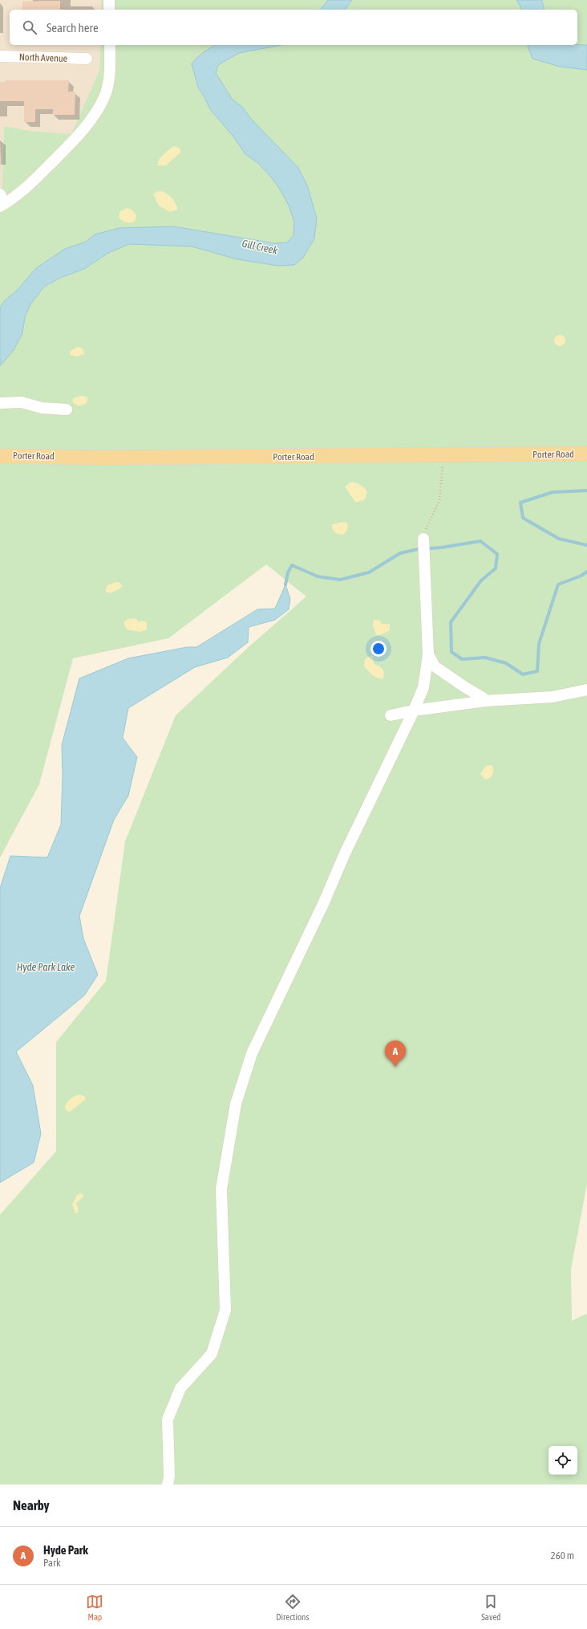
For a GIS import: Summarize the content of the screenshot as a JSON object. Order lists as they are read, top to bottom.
{
  "streets": {
    "main road": ["Porter Road"],
    "street": ["North Avenue"]
  },
  "water": ["Gill Creek", "Hyde Park Lake"],
  "page": {
    "search": "Search here",
    "pins": "A",
    "heading": "Nearby",
    "list": [
      {
        "mark": "A",
        "name": "Hyde Park",
        "note": "Park",
        "value": "260 m"
      }
    ],
    "nav": ["Map", "Directions", "Saved"]
  }
}
